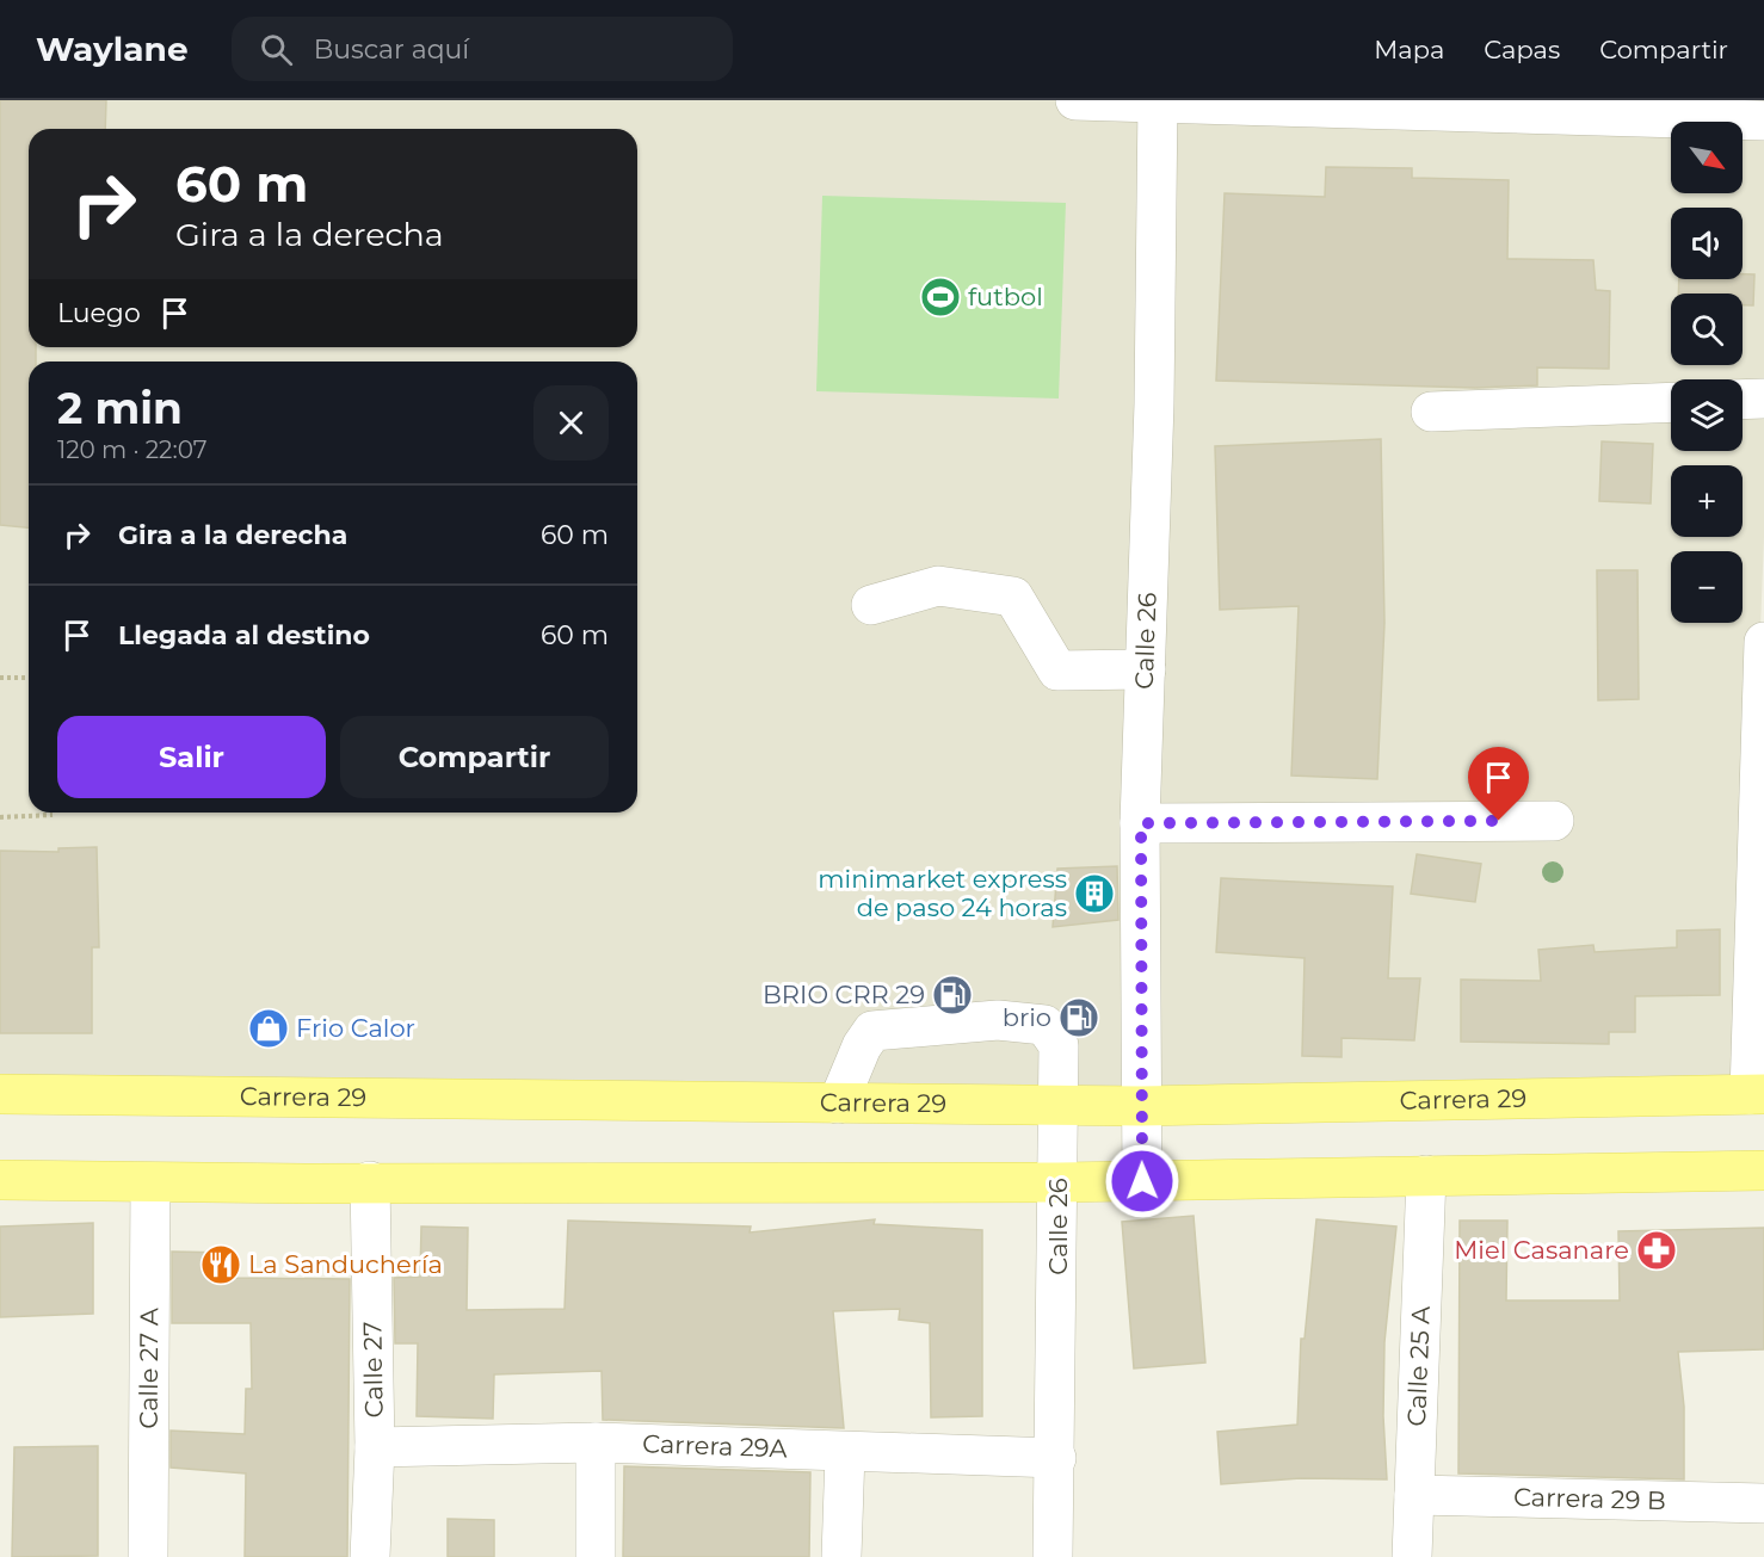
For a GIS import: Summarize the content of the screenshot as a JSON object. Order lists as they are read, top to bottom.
{
  "streets": {
    "main road": ["Carrera 29"],
    "street": [
      "Calle 26",
      "Calle 25 A",
      "Calle 27 A",
      "Calle 27",
      "Carrera 29A",
      "Carrera 29 B"
    ]
  },
  "crossings": [
    ["Calle 26", "Carrera 29"],
    ["Calle 26", "Carrera 29A"],
    ["Calle 25 A", "Carrera 29 B"],
    ["Calle 27", "Carrera 29A"]
  ],
  "places": {
    "sports": ["futbol"],
    "building": ["minimarket express de paso 24 horas"],
    "fuel station": ["BRIO CRR 29", "brio"],
    "shop": ["Frio Calor"],
    "pharmacy": ["Miel Casanare"],
    "restaurant": ["La Sanduchería"]
  },
  "north": "bottom right",
  "page": {
    "header": "Waylane",
    "search": "Buscar aquí",
    "nav": ["Mapa", "Capas", "Compartir"],
    "map_buttons": ["+", "−"],
    "turn": ["60 m", "Gira a la derecha"],
    "then": "Luego",
    "heading": ["2 min", "120 m · 22:07"],
    "list": [
      {
        "name": "Gira a la derecha",
        "value": "60 m"
      },
      {
        "name": "Llegada al destino",
        "value": "60 m"
      }
    ],
    "buttons": ["Salir", "Compartir"]
  }
}
